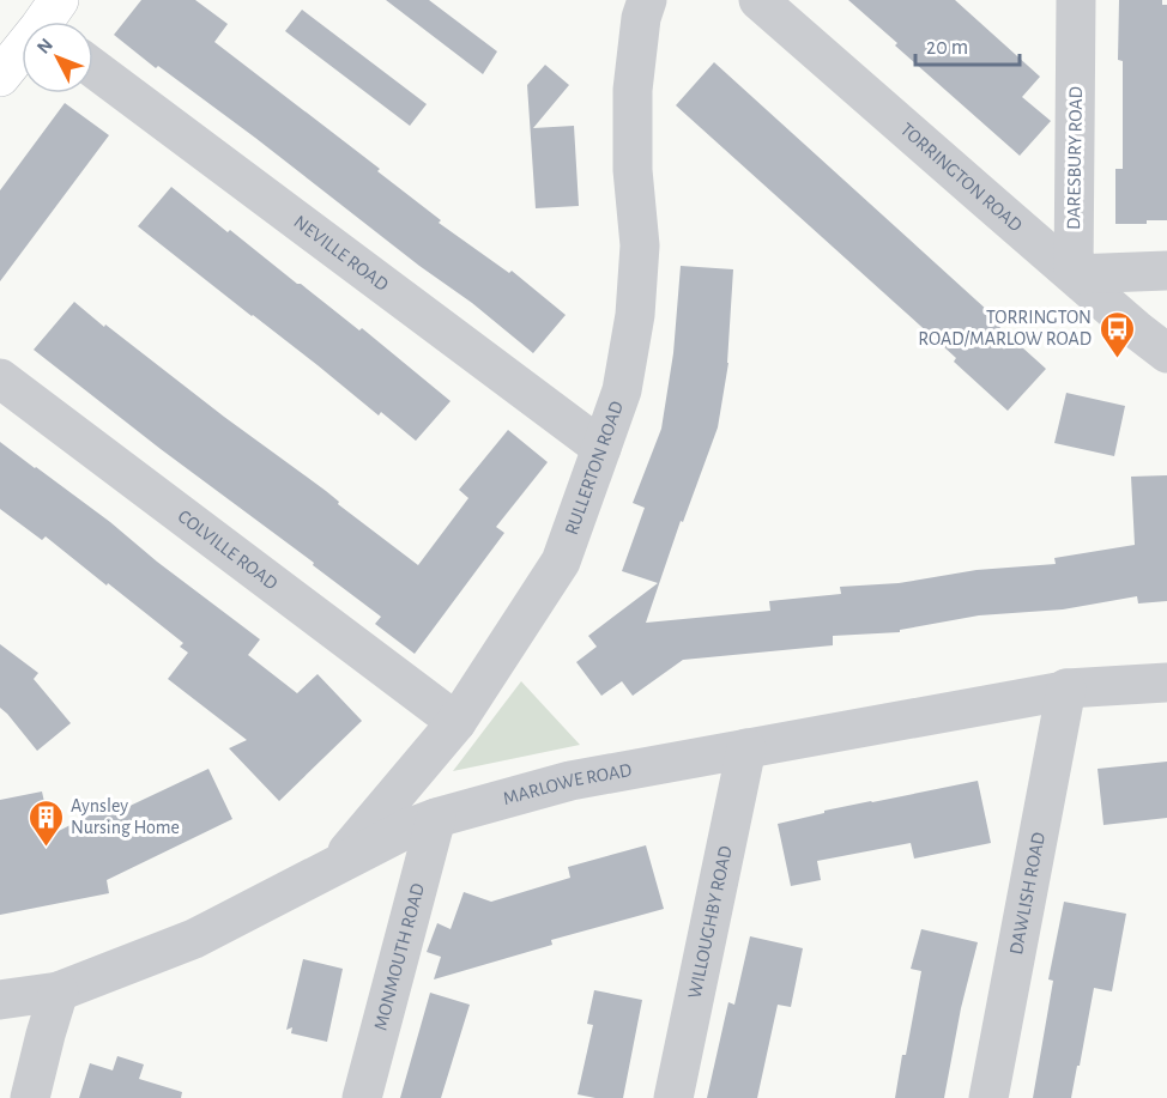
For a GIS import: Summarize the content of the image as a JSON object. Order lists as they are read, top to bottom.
{
  "streets": {
    "street": [
      "DARESBURY ROAD",
      "TORRINGTON ROAD",
      "NEVILLE ROAD",
      "RULLERTON ROAD",
      "COLVILLE ROAD",
      "MARLOWE ROAD",
      "DAWLISH ROAD",
      "WILLOUGHBY ROAD",
      "MONMOUTH ROAD"
    ]
  },
  "crossings": [
    ["DARESBURY ROAD", "TORRINGTON ROAD"],
    ["NEVILLE ROAD", "RULLERTON ROAD"],
    ["RULLERTON ROAD", "COLVILLE ROAD"],
    ["RULLERTON ROAD", "MARLOWE ROAD"],
    ["MARLOWE ROAD", "DAWLISH ROAD"],
    ["MARLOWE ROAD", "WILLOUGHBY ROAD"],
    ["MARLOWE ROAD", "MONMOUTH ROAD"]
  ],
  "places": {
    "bus stop": ["TORRINGTON ROAD/MARLOW ROAD"],
    "building": ["Aynsley Nursing Home"]
  },
  "scale_bar": "20 m",
  "north": "top left"
}
